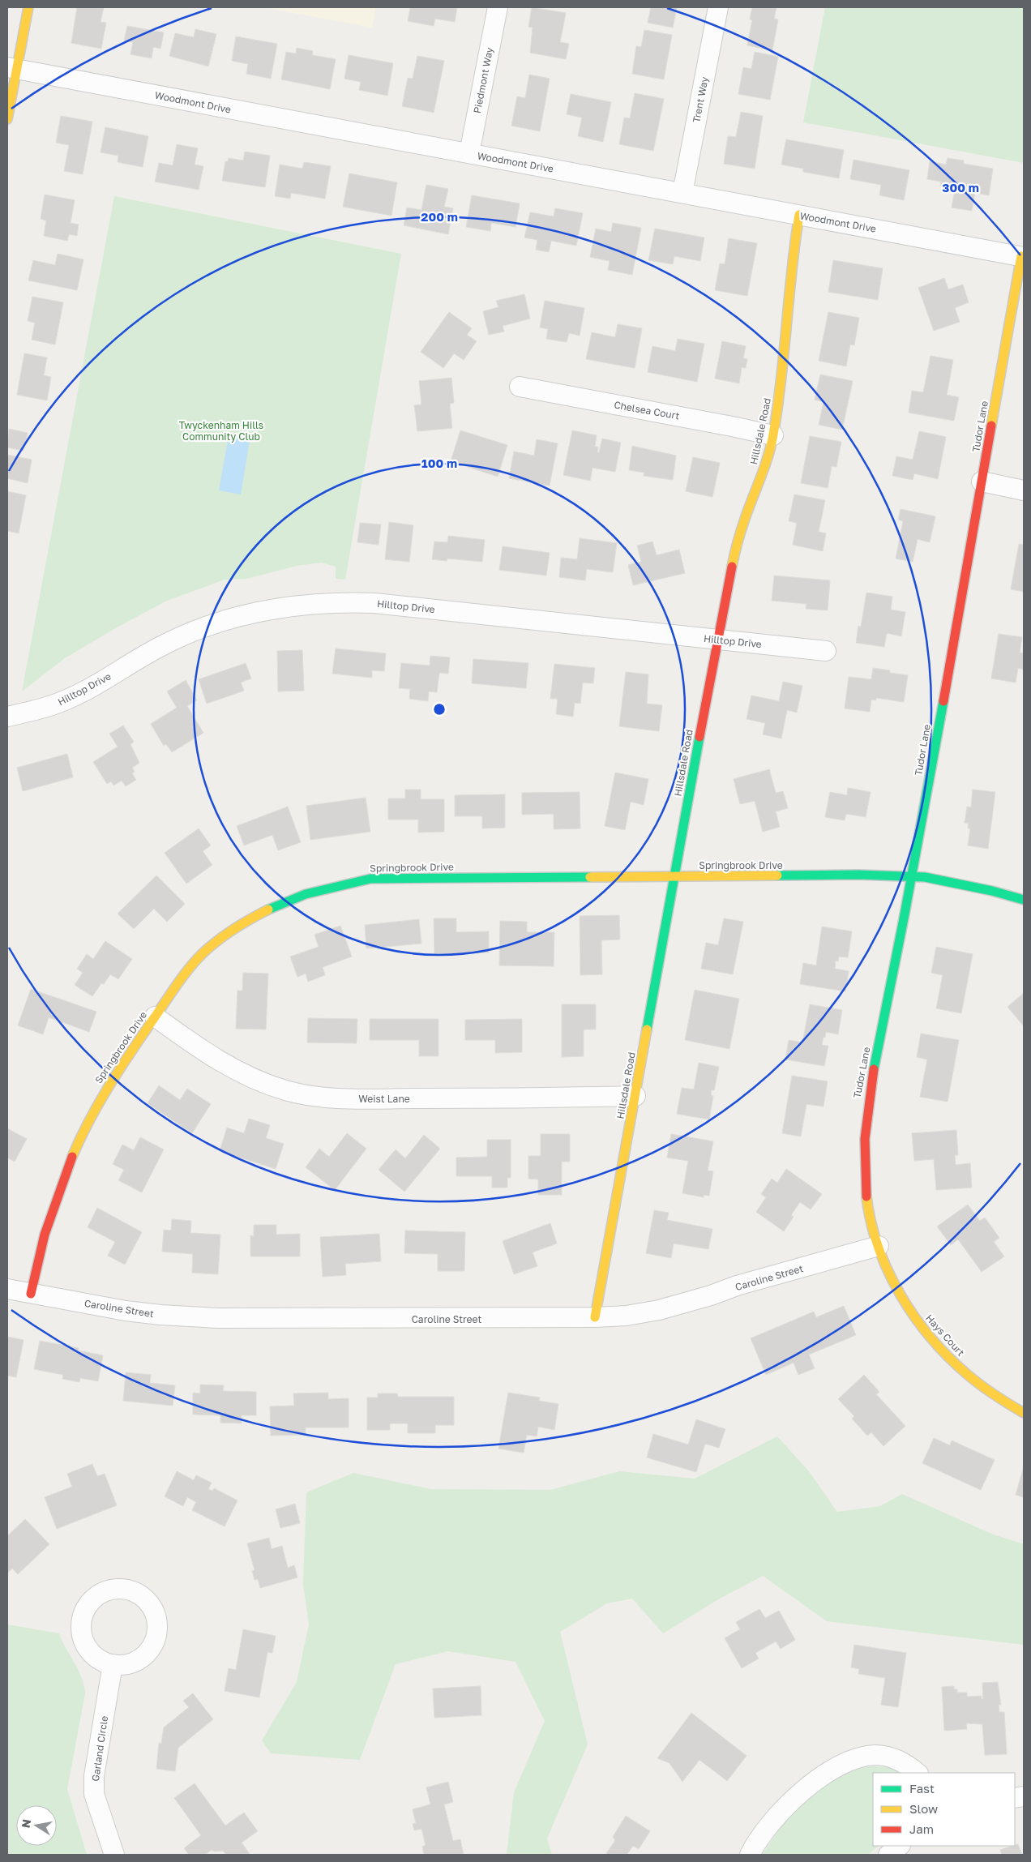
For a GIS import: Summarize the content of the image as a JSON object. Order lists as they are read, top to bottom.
{
  "streets": {
    "street": [
      "Piedmont Way",
      "Trent Way",
      "Woodmont Drive",
      "Chelsea Court",
      "Tudor Lane",
      "Hillsdale Road",
      "Hilltop Drive",
      "Springbrook Drive",
      "Weist Lane",
      "Caroline Street",
      "Hays Court",
      "Garland Circle"
    ]
  },
  "crossings": [
    ["Piedmont Way", "Woodmont Drive"],
    ["Trent Way", "Woodmont Drive"],
    ["Woodmont Drive", "Tudor Lane"],
    ["Woodmont Drive", "Hillsdale Road"],
    ["Chelsea Court", "Hillsdale Road"],
    ["Tudor Lane", "Springbrook Drive"],
    ["Tudor Lane", "Caroline Street"],
    ["Tudor Lane", "Hays Court"],
    ["Hillsdale Road", "Hilltop Drive"],
    ["Hillsdale Road", "Springbrook Drive"],
    ["Hillsdale Road", "Weist Lane"],
    ["Hillsdale Road", "Caroline Street"],
    ["Springbrook Drive", "Weist Lane"],
    ["Springbrook Drive", "Caroline Street"],
    ["Caroline Street", "Hays Court"]
  ],
  "parks": ["Twyckenham Hills Community Club"],
  "legend": ["Fast", "Slow", "Jam"],
  "north": "left",
  "rings": ["300 m", "200 m", "100 m"]
}
